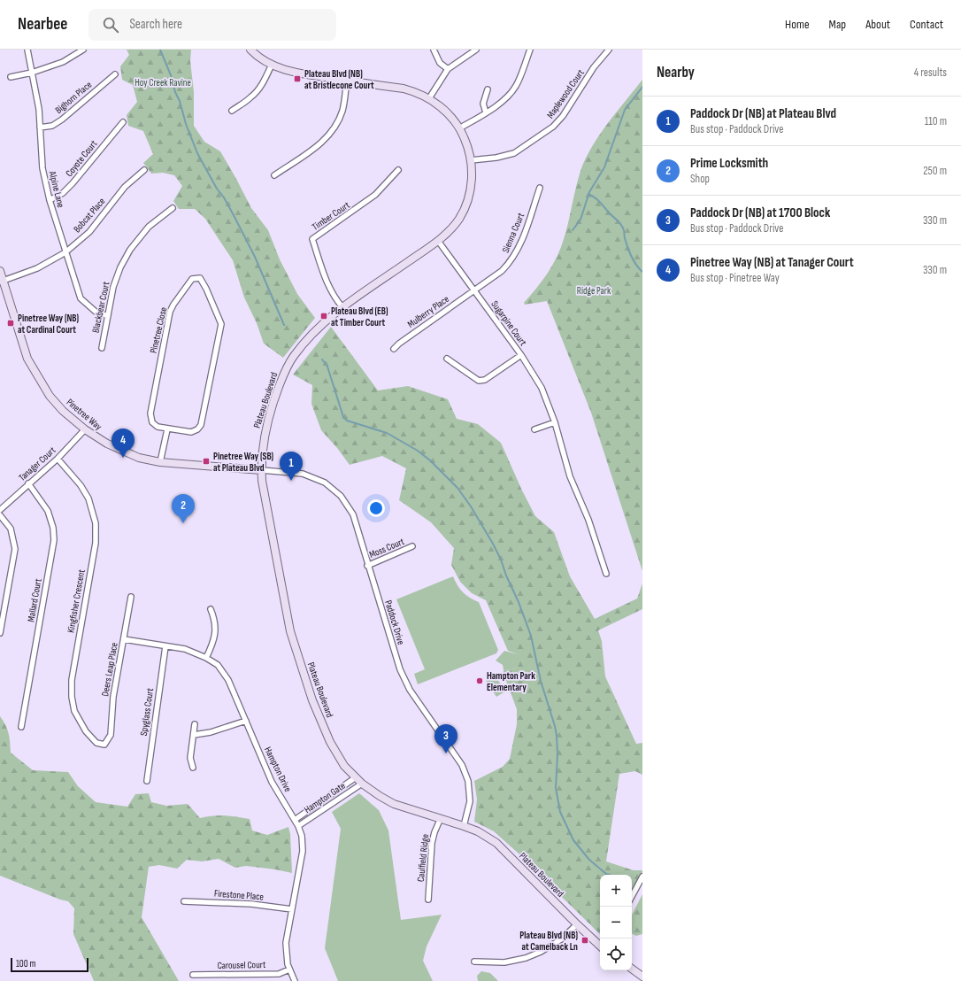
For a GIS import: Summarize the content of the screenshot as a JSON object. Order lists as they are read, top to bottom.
{
  "streets": {
    "street": [
      "Maplewood Court",
      "Bighorn Place",
      "Coyote Court",
      "Alpine Lane",
      "Bobcat Place",
      "Timber Court",
      "Sienna Court",
      "Blackbear Court",
      "Mulberry Place",
      "Sugarpine Court",
      "Pinetree Close",
      "Plateau Boulevard",
      "Pinetree Way",
      "Tanager Court",
      "Moss Court",
      "Mallard Court",
      "Kingfisher Crescent",
      "Paddock Drive",
      "Deers Leap Place",
      "Spyglass Court",
      "Hampton Drive",
      "Hampton Gate",
      "Caulfield Ridge",
      "Firestone Place",
      "Carousel Court"
    ]
  },
  "crossings": [
    ["Maplewood Court", "Plateau Boulevard"],
    ["Bighorn Place", "Alpine Lane"],
    ["Coyote Court", "Alpine Lane"],
    ["Alpine Lane", "Bobcat Place"],
    ["Alpine Lane", "Blackbear Court"],
    ["Bobcat Place", "Pinetree Way"],
    ["Timber Court", "Plateau Boulevard"],
    ["Sienna Court", "Mulberry Place"],
    ["Sienna Court", "Sugarpine Court"],
    ["Mulberry Place", "Sugarpine Court"],
    ["Sugarpine Court", "Plateau Boulevard"],
    ["Plateau Boulevard", "Pinetree Way"],
    ["Plateau Boulevard", "Paddock Drive"],
    ["Plateau Boulevard", "Hampton Gate"],
    ["Plateau Boulevard", "Caulfield Ridge"],
    ["Pinetree Way", "Tanager Court"],
    ["Pinetree Way", "Paddock Drive"],
    ["Tanager Court", "Mallard Court"],
    ["Tanager Court", "Kingfisher Crescent"],
    ["Moss Court", "Paddock Drive"],
    ["Kingfisher Crescent", "Deers Leap Place"],
    ["Deers Leap Place", "Hampton Drive"],
    ["Spyglass Court", "Hampton Drive"],
    ["Hampton Drive", "Hampton Gate"],
    ["Hampton Drive", "Firestone Place"],
    ["Hampton Drive", "Carousel Court"]
  ],
  "parks": ["Hoy Creek Ravine", "Ridge Park"],
  "places": {
    "transit": [
      "Plateau Blvd (NB) at Bristlecone Court",
      "Plateau Blvd (EB) at Timber Court",
      "Pinetree Way (NB) at Cardinal Court",
      "Pinetree Way (SB) at Plateau Blvd",
      "Plateau Blvd (NB) at Camelback Ln"
    ],
    "other": ["Hampton Park Elementary"]
  },
  "scale_bar": "100 m",
  "page": {
    "header": "Nearbee",
    "search": "Search here",
    "nav": [
      "Home",
      "Map",
      "About",
      "Contact"
    ],
    "heading": ["Nearby", "4 results"],
    "list": [
      {
        "mark": "1",
        "name": "Paddock Dr (NB) at Plateau Blvd",
        "note": "Bus stop · Paddock Drive",
        "value": "110 m"
      },
      {
        "mark": "2",
        "name": "Prime Locksmith",
        "note": "Shop",
        "value": "250 m"
      },
      {
        "mark": "3",
        "name": "Paddock Dr (NB) at 1700 Block",
        "note": "Bus stop · Paddock Drive",
        "value": "330 m"
      },
      {
        "mark": "4",
        "name": "Pinetree Way (NB) at Tanager Court",
        "note": "Bus stop · Pinetree Way",
        "value": "330 m"
      }
    ],
    "pins": [
      "4",
      "1",
      "2",
      "3"
    ],
    "map_buttons": ["+", "−"],
    "scale": "100 m"
  }
}
